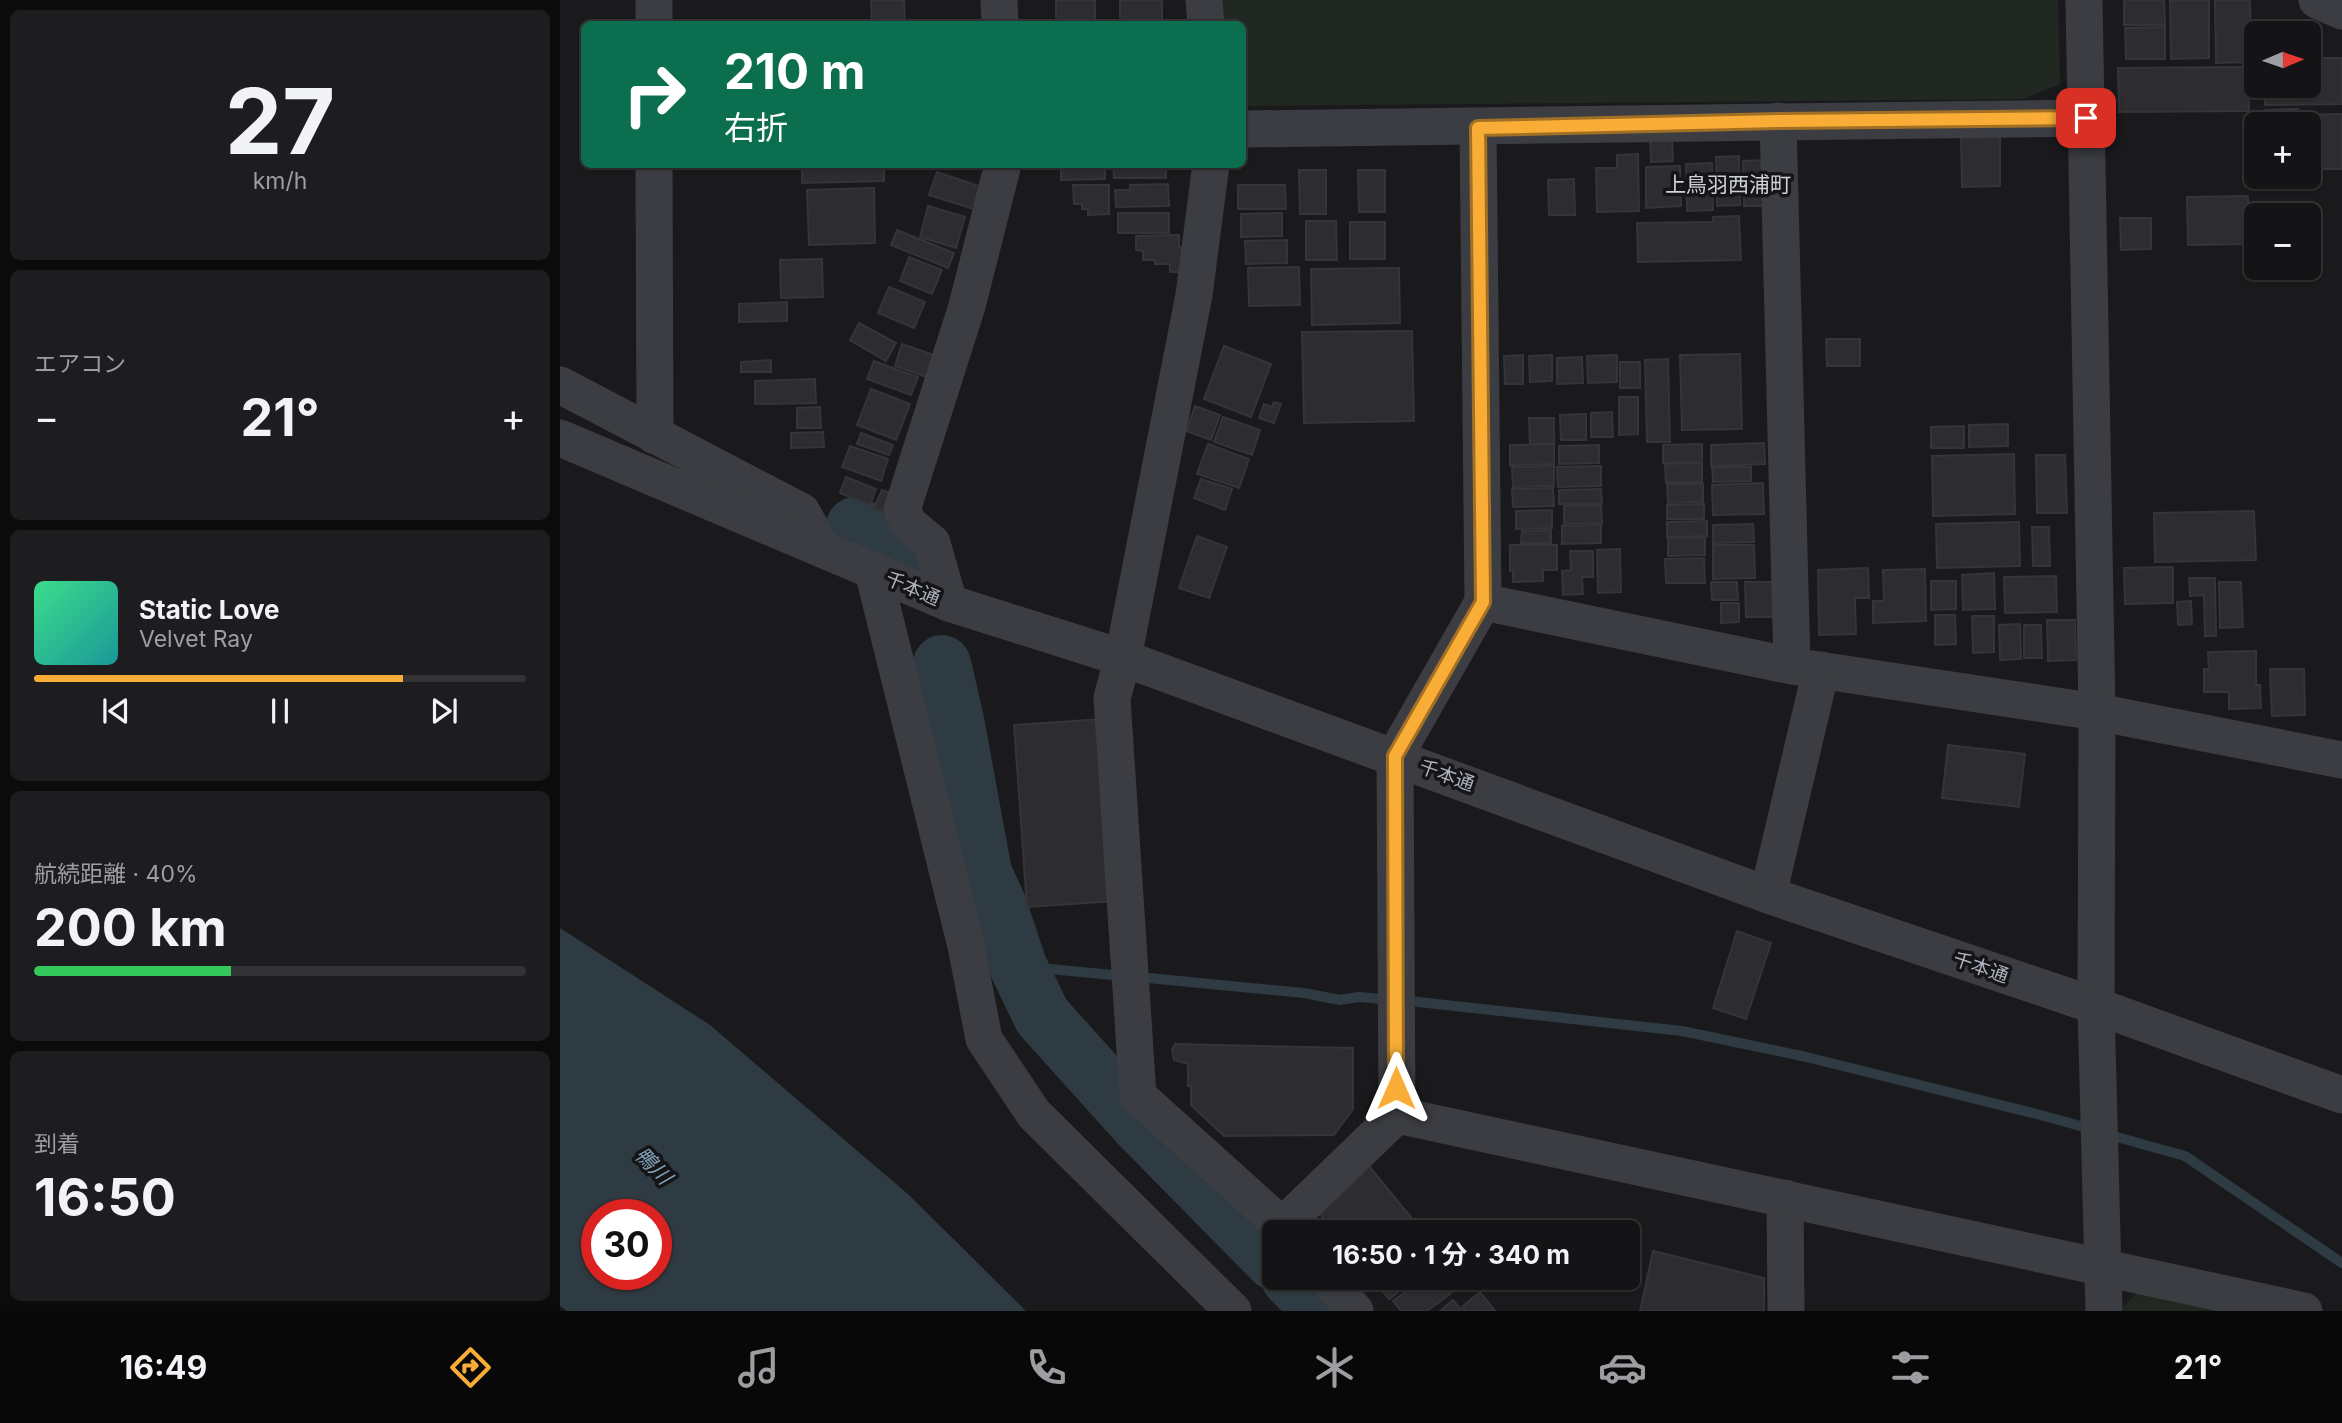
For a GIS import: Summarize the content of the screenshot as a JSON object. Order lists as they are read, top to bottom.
{
  "streets": {
    "street": ["千本通"]
  },
  "districts": ["上鳥羽西浦町"],
  "water": ["鴨川"],
  "north": "right",
  "page": {
    "tile": [
      ["27", "km/h"],
      "エアコン",
      ["航続距離 · 40%", "200 km"],
      ["到着", "16:50"]
    ],
    "map_buttons": ["+", "−"],
    "turn": ["210 m", "右折"],
    "heat": ["−", "21°", "+"],
    "song": ["Static Love", "Velvet Ray"],
    "limit": "30",
    "trip": "16:50 · 1 分 · 340 m",
    "tabs": ["16:49", "21°"]
  }
}
